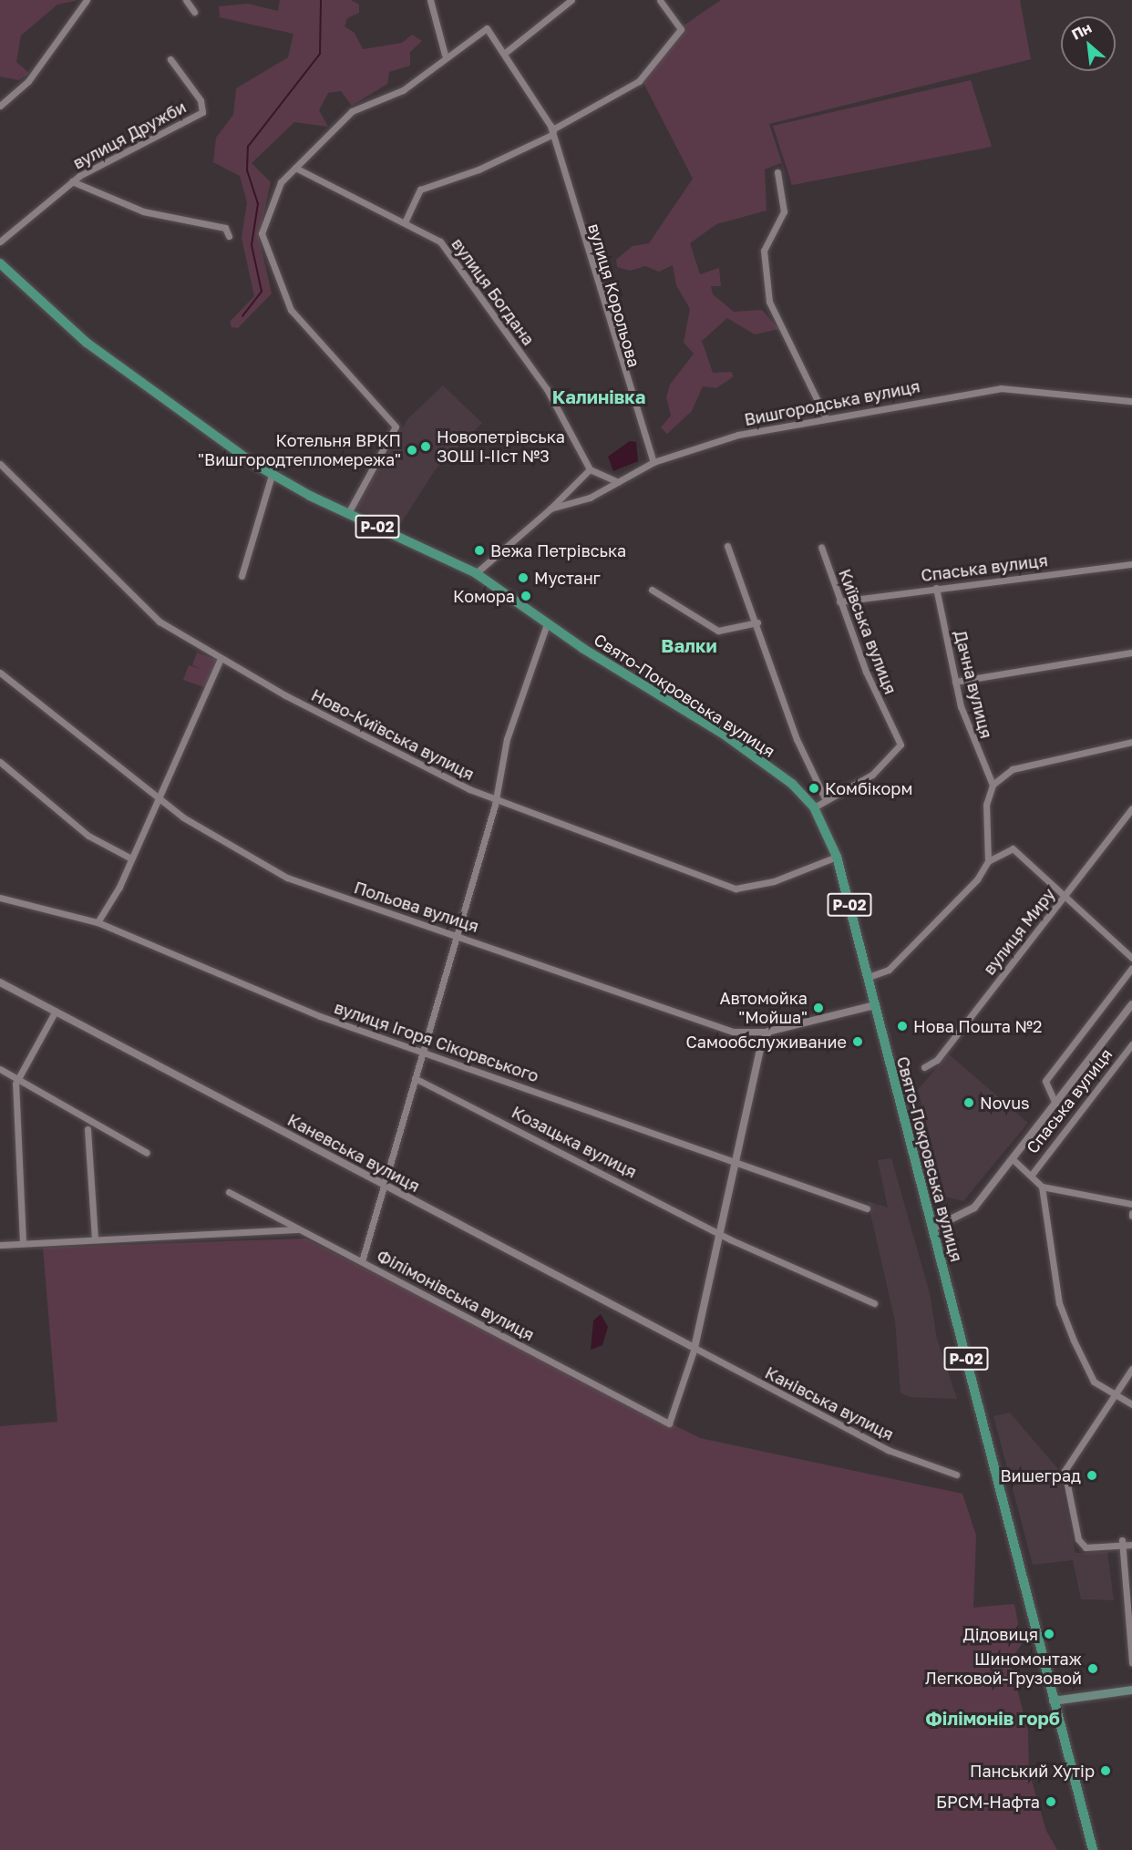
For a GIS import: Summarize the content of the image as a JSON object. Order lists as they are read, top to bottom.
{
  "streets": {
    "main road": ["Р-02", "Свято-Покровська вулиця"],
    "street": [
      "вулиця Дружби",
      "вулиця Богдана",
      "вулиця Корольова",
      "Вишгородська вулиця",
      "Спаська вулиця",
      "Київська вулиця",
      "Дачна вулиця",
      "Ново-Київська вулиця",
      "Польова вулиця",
      "вулиця Миру",
      "вулиця Ігоря Сікорвського",
      "Козацька вулиця",
      "Каневська вулиця",
      "Філімонівська вулиця",
      "Канівська вулиця"
    ]
  },
  "crossings": [
    ["вулиця Богдана", "Вишгородська вулиця"],
    ["вулиця Корольова", "Вишгородська вулиця"],
    ["Вишгородська вулиця", "Свято-Покровська вулиця"],
    ["Р-02", "Свято-Покровська вулиця"],
    ["Спаська вулиця", "Київська вулиця"],
    ["Спаська вулиця", "Дачна вулиця"],
    ["Спаська вулиця", "Свято-Покровська вулиця"],
    ["Київська вулиця", "Свято-Покровська вулиця"],
    ["Свято-Покровська вулиця", "Ново-Київська вулиця"],
    ["Свято-Покровська вулиця", "Польова вулиця"],
    ["Каневська вулиця", "Філімонівська вулиця"],
    ["Каневська вулиця", "Канівська вулиця"],
    ["Філімонівська вулиця", "Канівська вулиця"]
  ],
  "districts": ["Калинівка", "Валки", "Філімонів горб"],
  "places": [
    "Новопетрівська ЗОШ I-IIст №3",
    "Котельня ВРКП \"Вишгородтепломережа\"",
    "Вежа Петрівська",
    "Мустанг",
    "Комора",
    "Комбікорм",
    "Автомойка \"Мойша\"",
    "Нова Пошта №2",
    "Самообслуживание",
    "Novus",
    "Вишеград",
    "Дідовиця",
    "Шиномонтаж Легковой-Грузовой",
    "Панський Хутір",
    "БРСМ-Нафта"
  ],
  "north": "top left"
}
